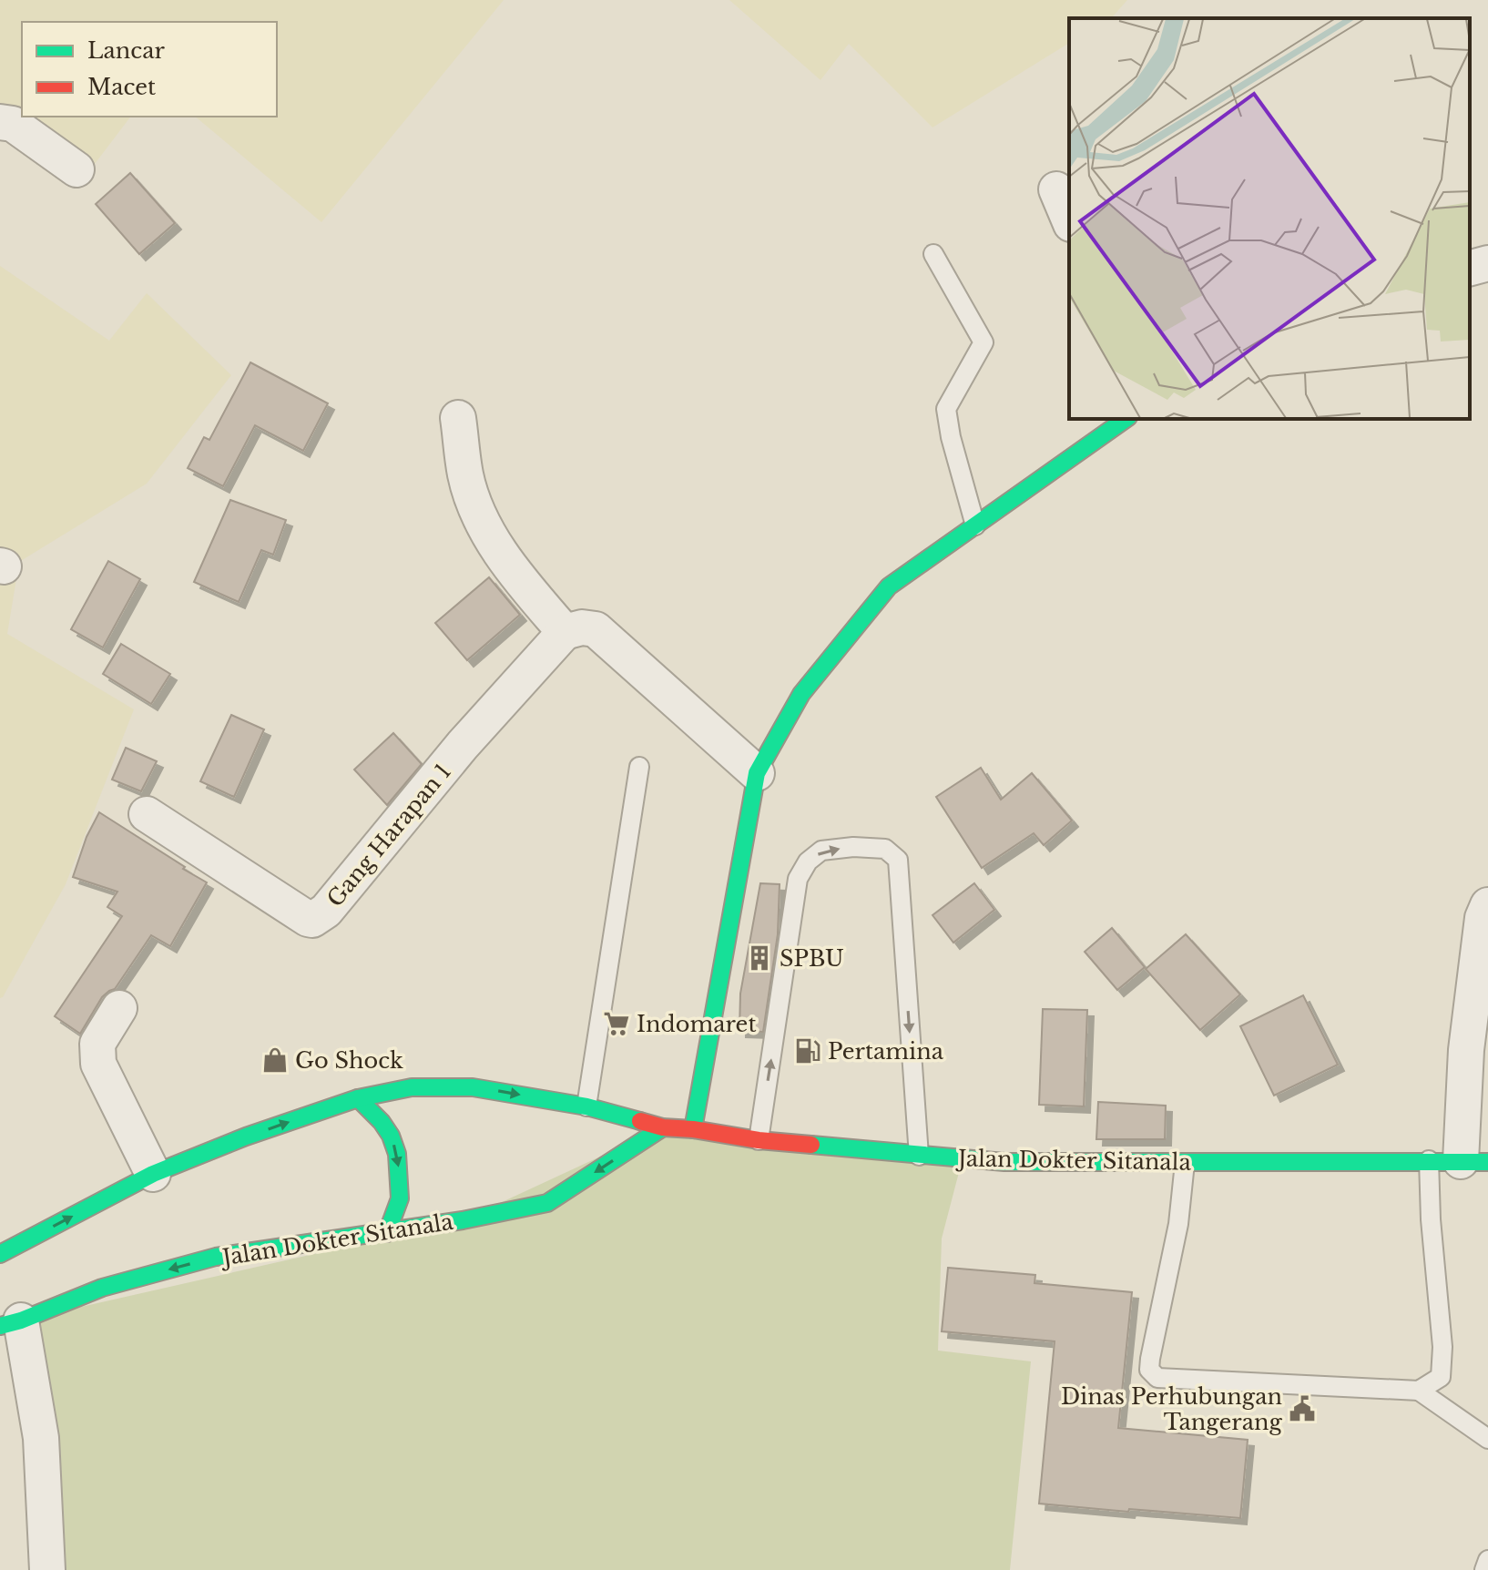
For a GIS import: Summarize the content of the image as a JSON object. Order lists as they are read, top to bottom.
{
  "streets": {
    "main road": ["Jalan Dokter Sitanala"],
    "street": ["Gang Harapan 1"]
  },
  "places": {
    "building": ["SPBU"],
    "supermarket": ["Indomaret"],
    "fuel station": ["Pertamina"],
    "shop": ["Go Shock"],
    "public building": ["Dinas Perhubungan Tangerang"]
  },
  "legend": ["Lancar", "Macet"]
}
